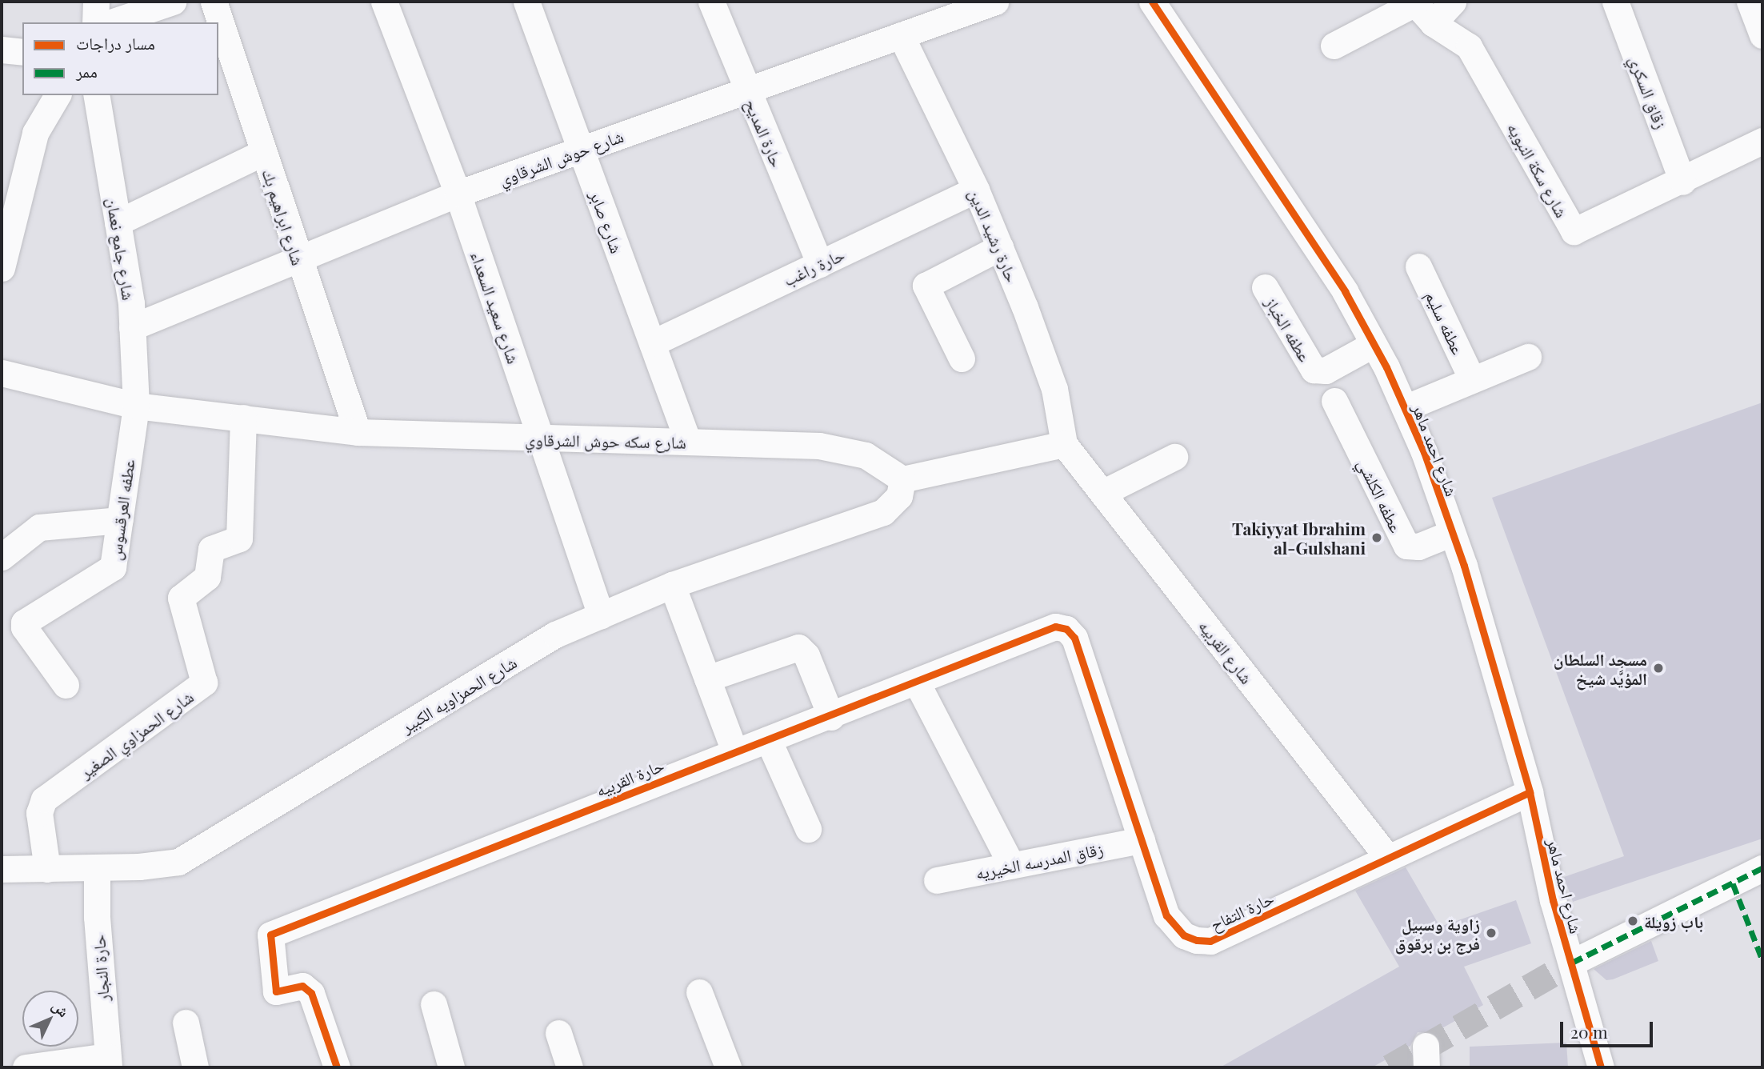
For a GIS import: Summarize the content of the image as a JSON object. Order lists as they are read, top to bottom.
{
  "streets": {
    "street": [
      "زقاق السكري",
      "حارة المديح",
      "شارع حوش الشرقاوي",
      "شارع سكة النبويه",
      "شارع ابراهيم بك",
      "شارع صابر",
      "حارة رشيد الدين",
      "شارع جامع نعمان",
      "حارة راغب",
      "شارع سعيد السعداء",
      "عطفه سليم",
      "عطفه الخباز",
      "شارع سكه حوش الشرقاوي",
      "شارع احمد ماهر",
      "عطفه الكلشي",
      "عطفه العرقسوس",
      "شارع القربيه",
      "شارع الحمزاويه الكبير",
      "شارع الحمزاوي الصغير",
      "حارة القربيه",
      "زقاق المدرسه الخيريه",
      "حارة التفاح",
      "حارة النجار"
    ]
  },
  "crossings": [
    ["زقاق السكري", "شارع سكة النبويه"],
    ["حارة المديح", "شارع حوش الشرقاوي"],
    ["حارة المديح", "حارة راغب"],
    ["شارع حوش الشرقاوي", "شارع ابراهيم بك"],
    ["شارع حوش الشرقاوي", "شارع صابر"],
    ["شارع حوش الشرقاوي", "حارة رشيد الدين"],
    ["شارع حوش الشرقاوي", "شارع جامع نعمان"],
    ["شارع حوش الشرقاوي", "شارع سعيد السعداء"],
    ["شارع ابراهيم بك", "شارع سكه حوش الشرقاوي"],
    ["شارع صابر", "حارة راغب"],
    ["شارع صابر", "شارع سكه حوش الشرقاوي"],
    ["حارة رشيد الدين", "حارة راغب"],
    ["حارة رشيد الدين", "شارع القربيه"],
    ["شارع جامع نعمان", "شارع سكه حوش الشرقاوي"],
    ["شارع جامع نعمان", "عطفه العرقسوس"],
    ["شارع سعيد السعداء", "شارع سكه حوش الشرقاوي"],
    ["شارع سعيد السعداء", "شارع الحمزاويه الكبير"],
    ["عطفه الخباز", "شارع احمد ماهر"],
    ["شارع سكه حوش الشرقاوي", "عطفه العرقسوس"],
    ["شارع سكه حوش الشرقاوي", "شارع الحمزاويه الكبير"],
    ["شارع سكه حوش الشرقاوي", "شارع الحمزاوي الصغير"],
    ["شارع احمد ماهر", "عطفه الكلشي"],
    ["شارع احمد ماهر", "حارة التفاح"],
    ["شارع القربيه", "حارة التفاح"],
    ["شارع الحمزاويه الكبير", "شارع الحمزاوي الصغير"],
    ["شارع الحمزاويه الكبير", "حارة النجار"],
    ["حارة القربيه", "حارة التفاح"],
    ["زقاق المدرسه الخيريه", "حارة التفاح"]
  ],
  "places": [
    "Takiyyat Ibrahim al-Gulshani",
    "مسجد السلطان المؤيَّد شيخ",
    "باب زويلة",
    "زاوية وسبيل فرج بن برقوق"
  ],
  "legend": ["مسار دراجات", "ممر"],
  "scale_bar": "20 m",
  "north": "top right"
}
